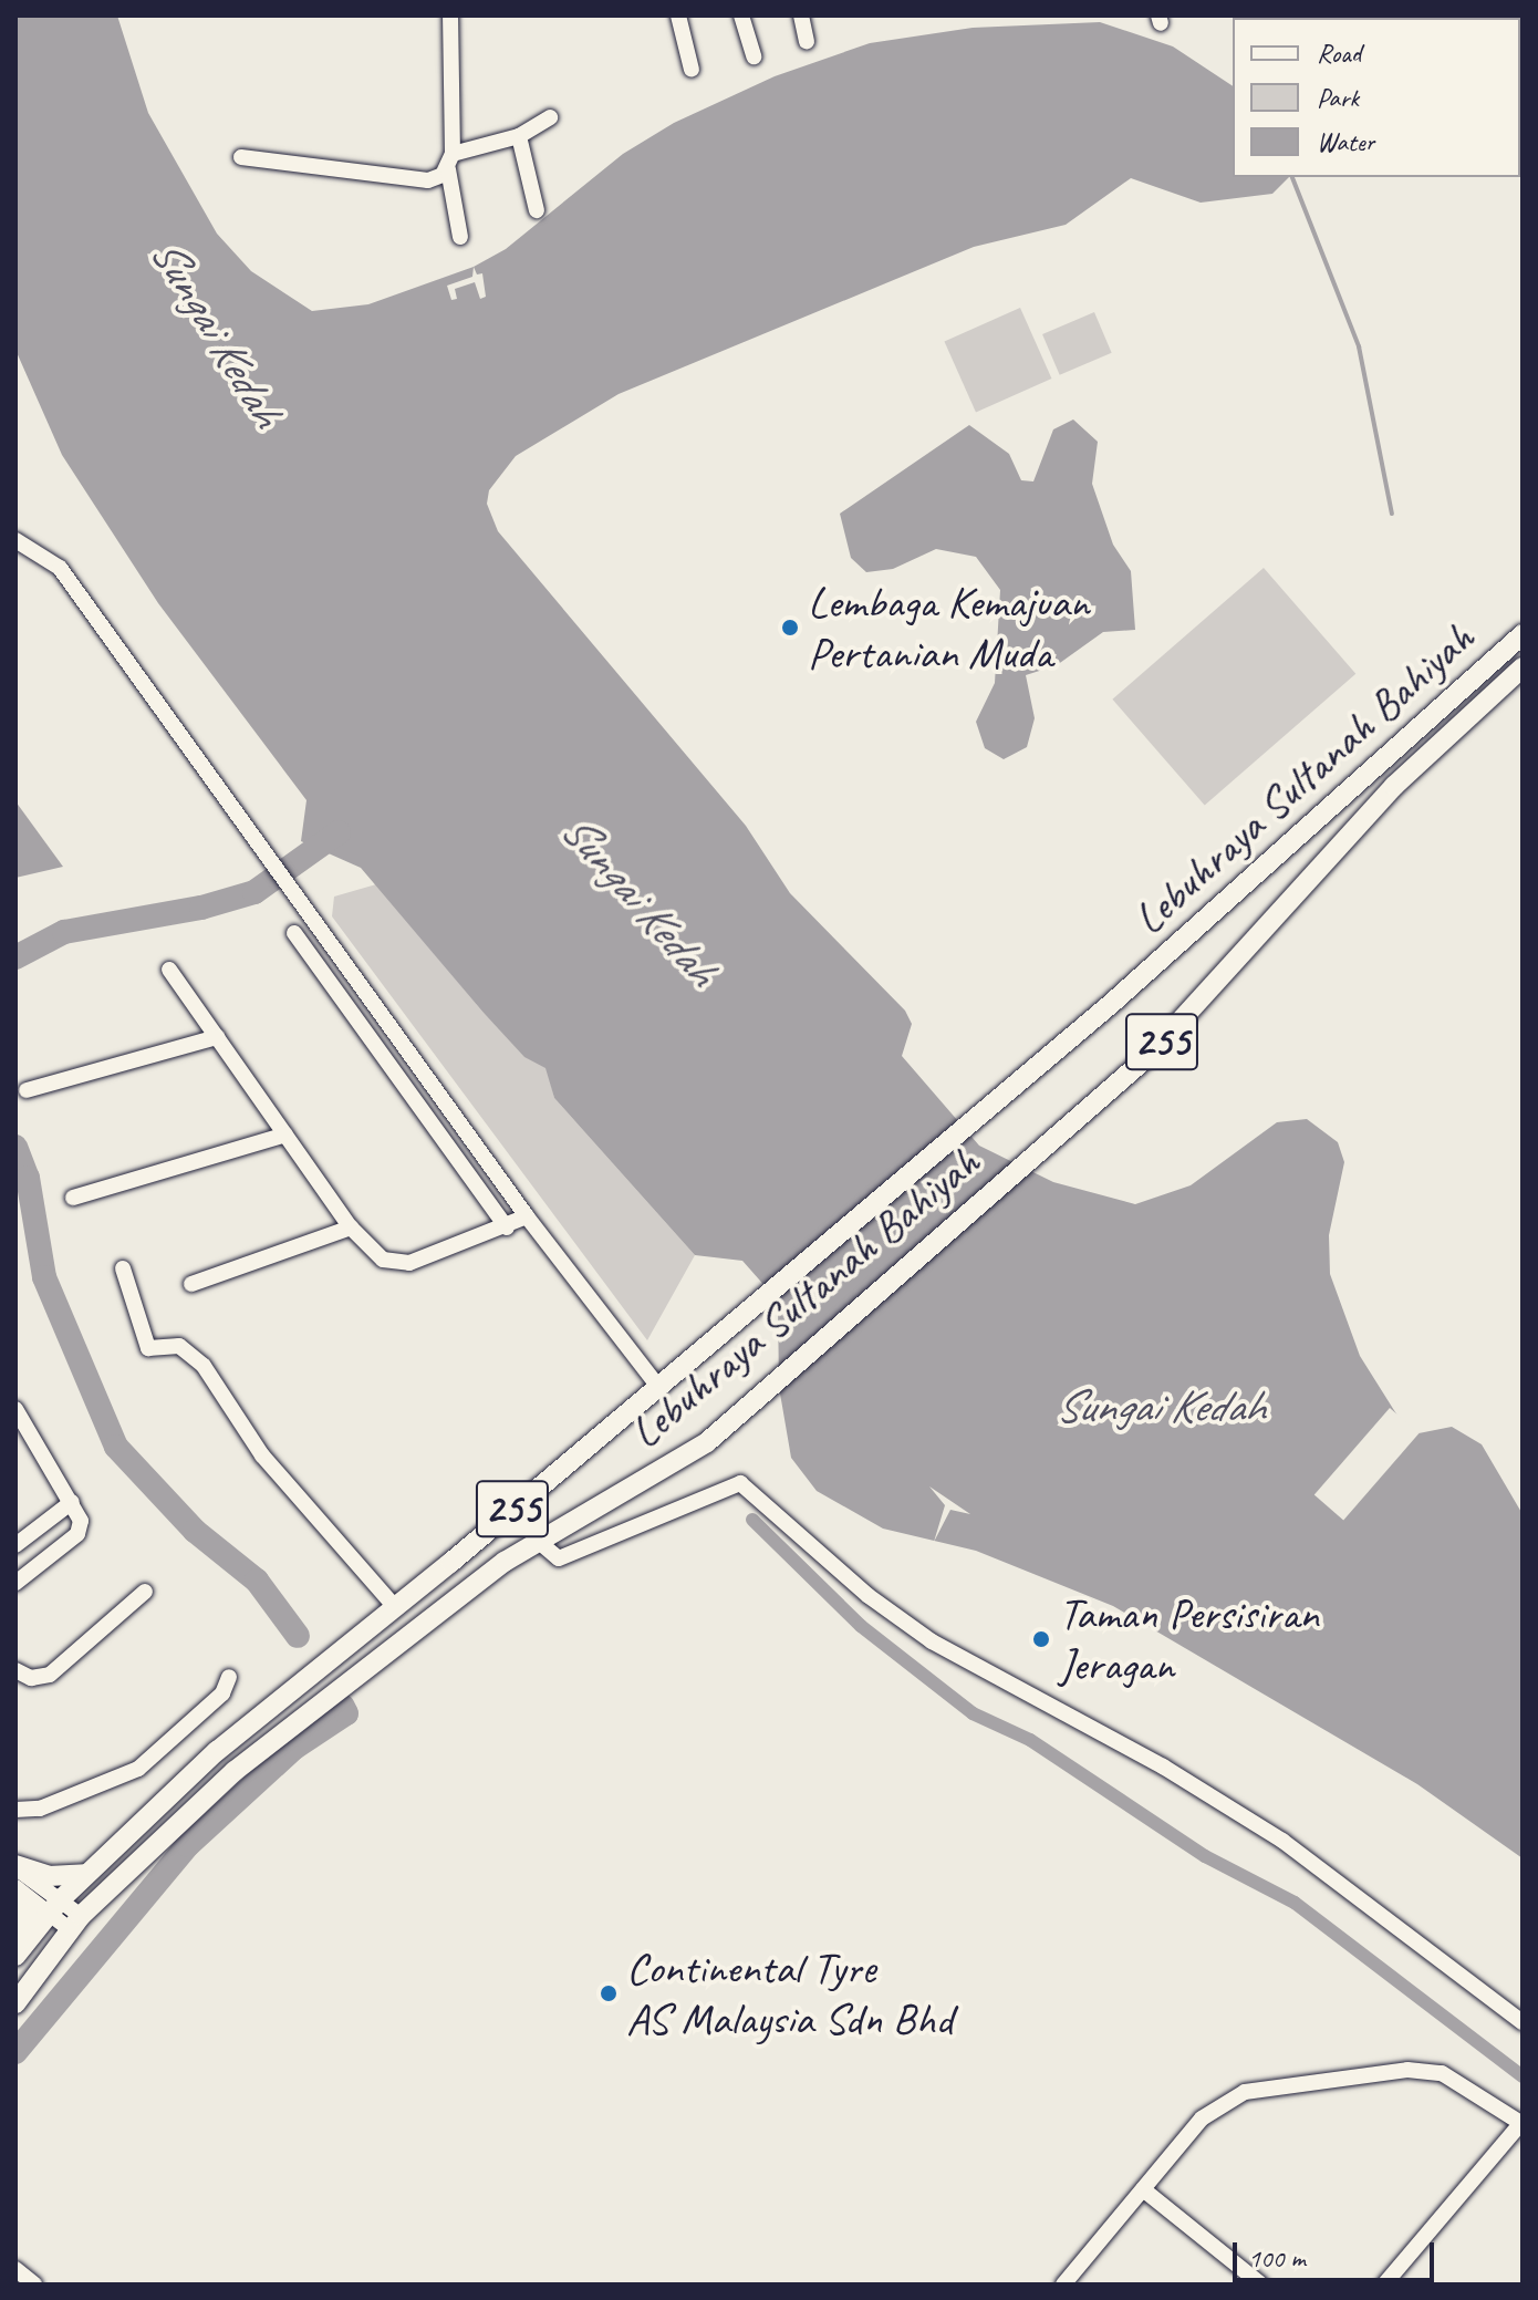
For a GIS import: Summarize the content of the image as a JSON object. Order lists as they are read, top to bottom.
{
  "streets": {
    "main road": ["Lebuhraya Sultanah Bahiyah", "255"]
  },
  "water": ["Sungai Kedah"],
  "places": ["Lembaga Kemajuan Pertanian Muda", "Taman Persisiran Jeragan", "Continental Tyre AS Malaysia Sdn Bhd"],
  "legend": ["Road", "Park", "Water"],
  "scale_bar": "100 m"
}
